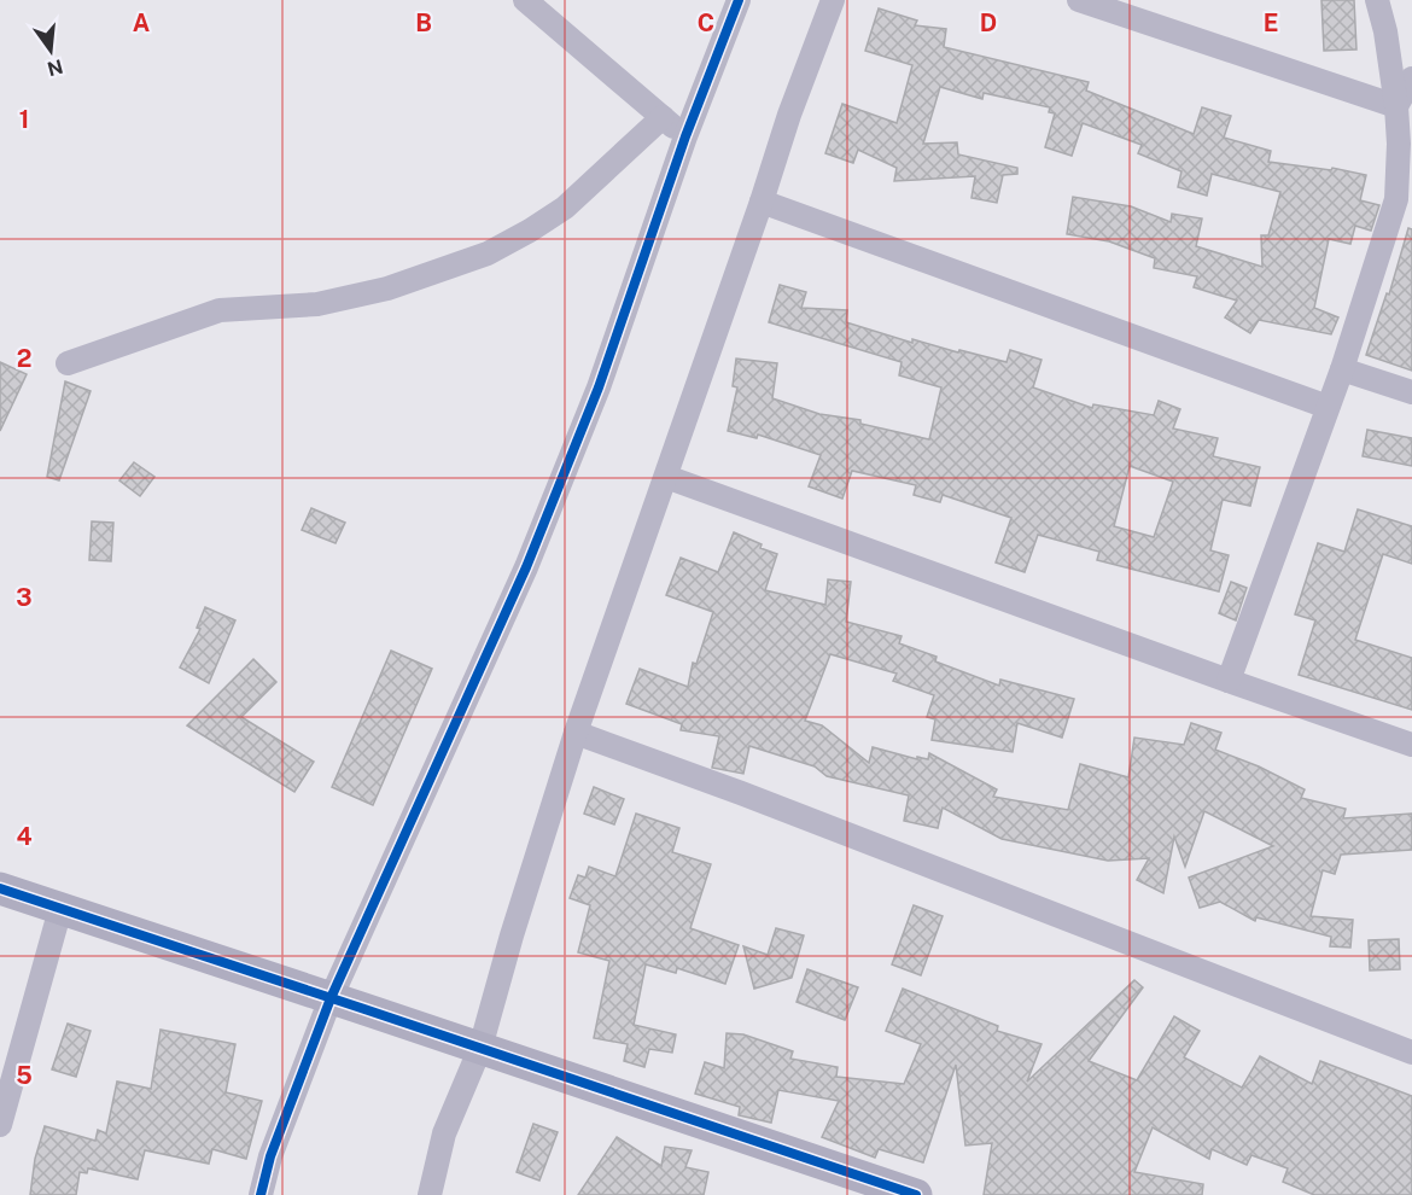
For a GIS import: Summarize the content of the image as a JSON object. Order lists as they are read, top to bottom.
{
  "north": "bottom",
  "grid": {
    "columns": [
      "A",
      "B",
      "C",
      "D",
      "E"
    ],
    "rows": [
      "1",
      "2",
      "3",
      "4",
      "5"
    ]
  }
}
